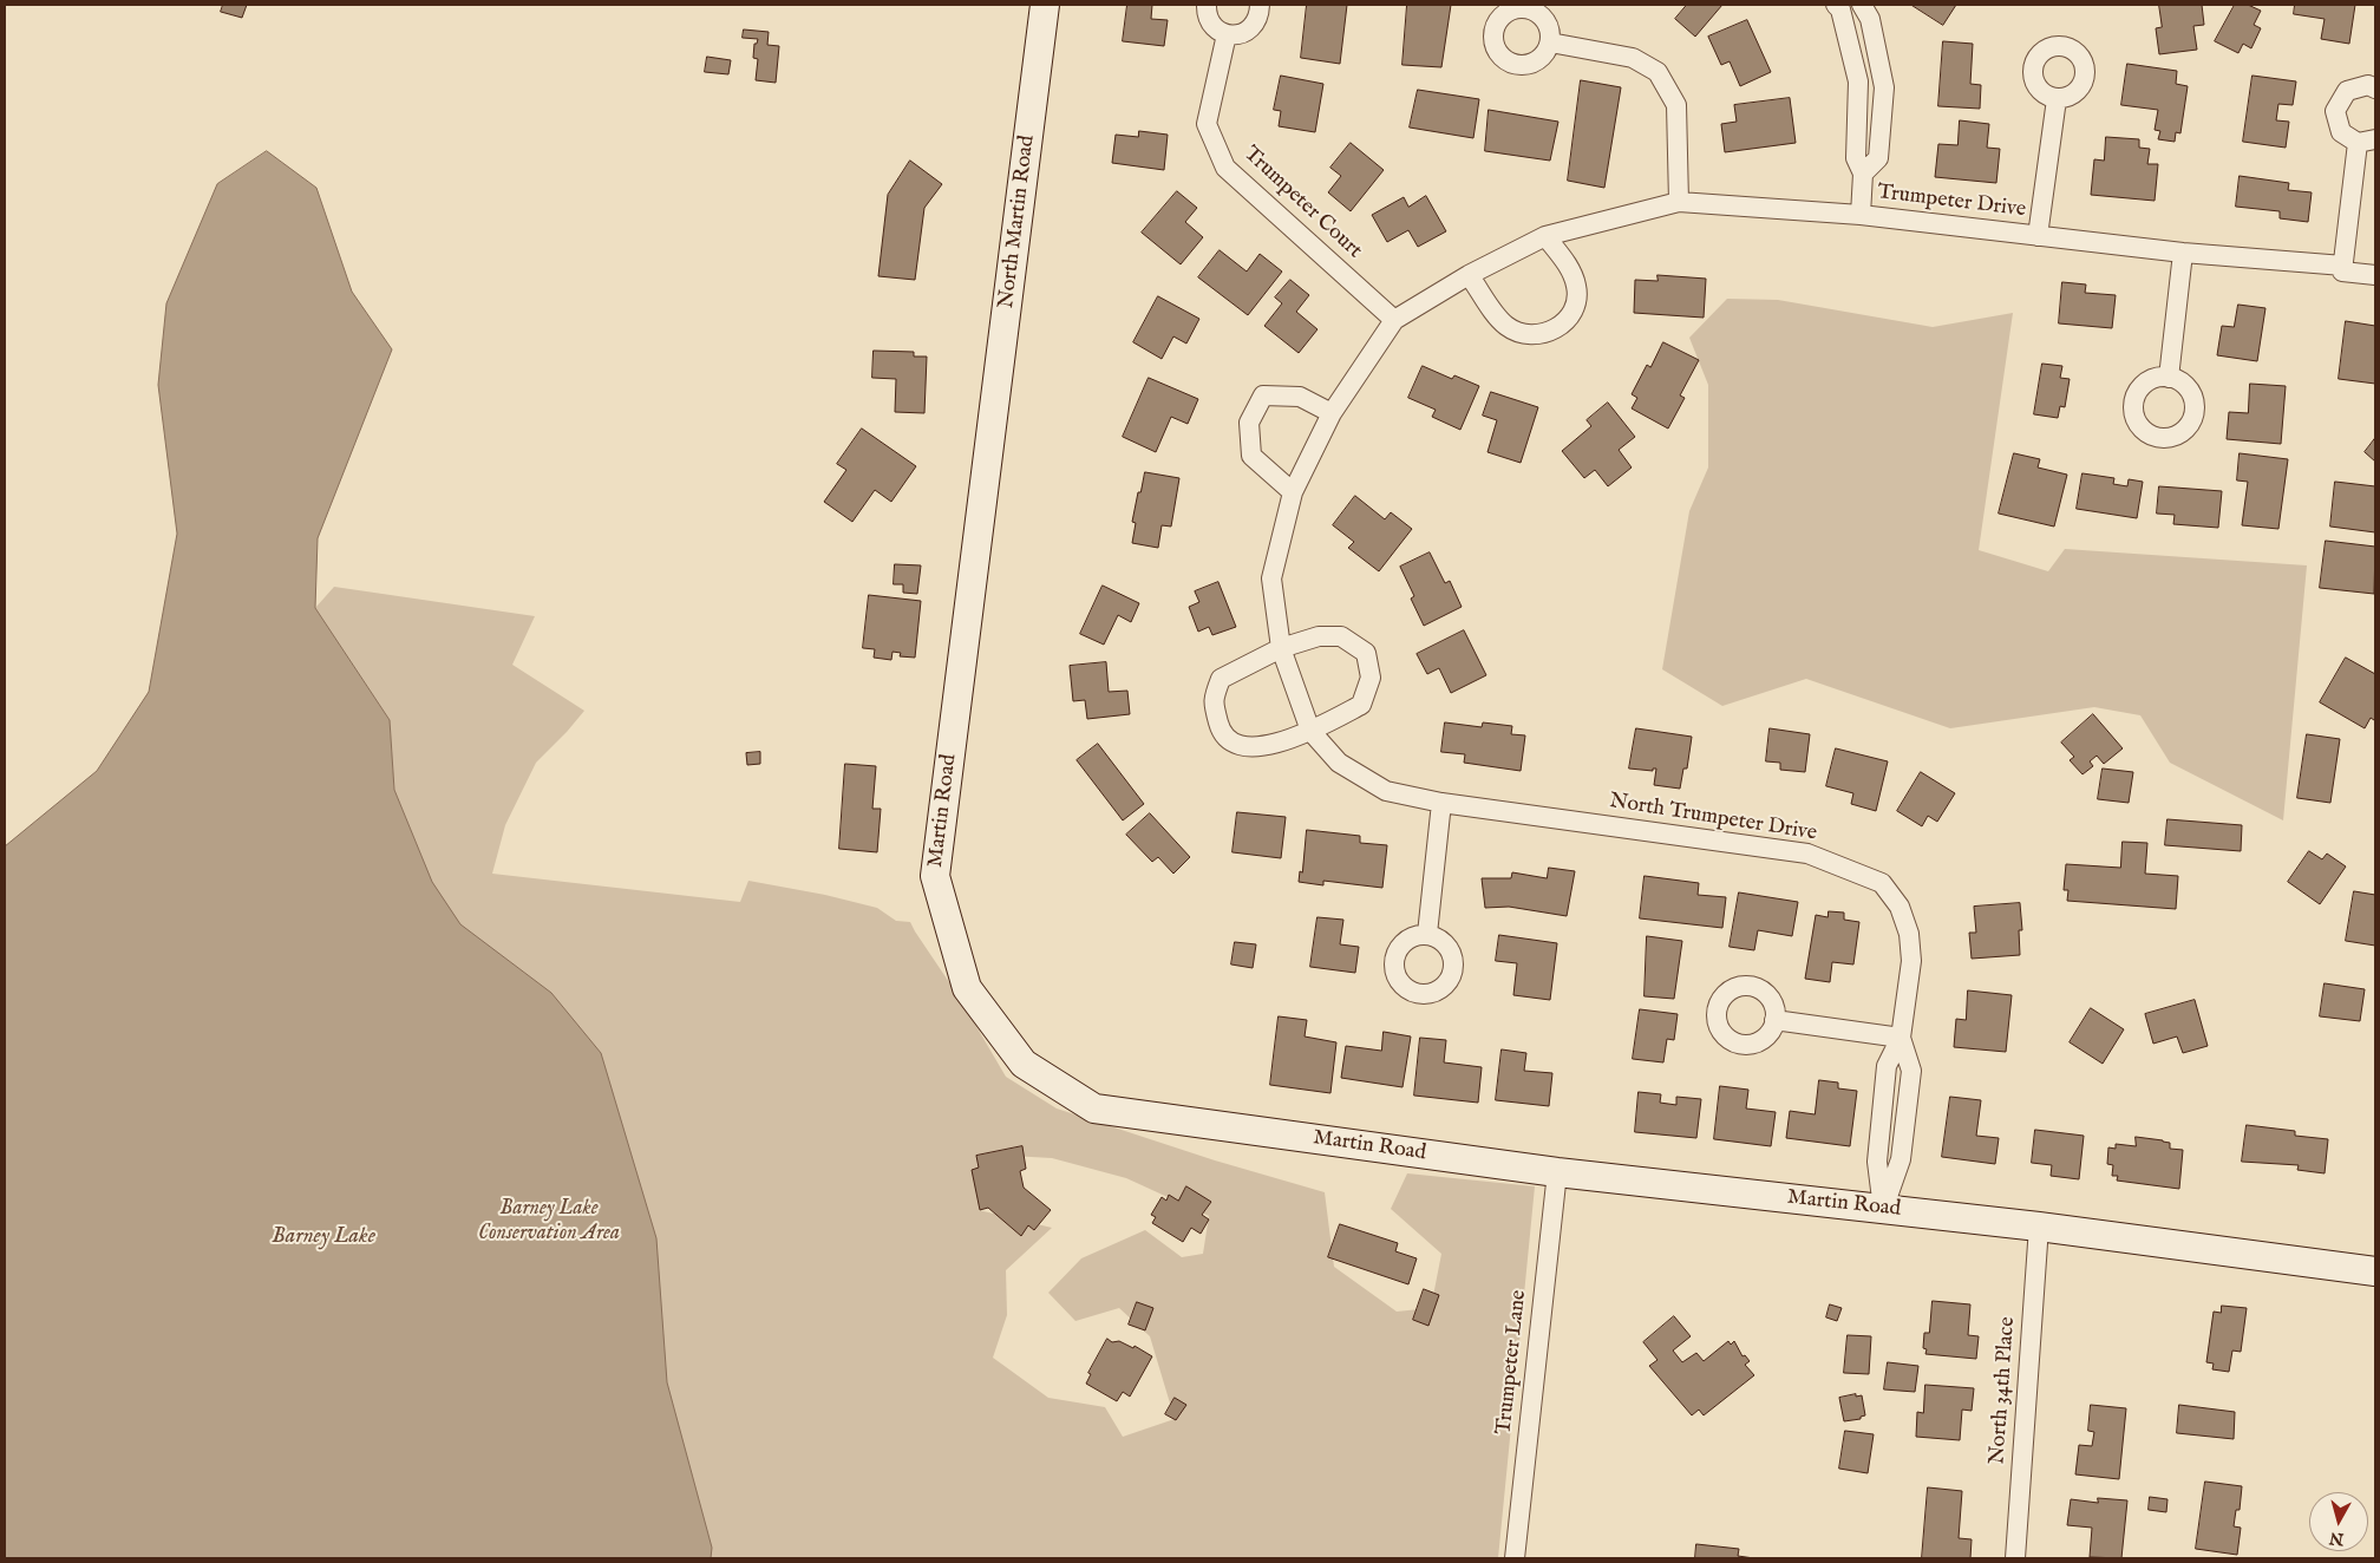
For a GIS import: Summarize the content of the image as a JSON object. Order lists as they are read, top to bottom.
{
  "streets": {
    "street": [
      "Trumpeter Drive",
      "Trumpeter Court",
      "North Martin Road",
      "Martin Road",
      "North Trumpeter Drive",
      "Trumpeter Lane",
      "North 34th Place"
    ]
  },
  "crossings": [
    ["Trumpeter Drive", "North Trumpeter Drive"],
    ["Trumpeter Court", "North Trumpeter Drive"],
    ["North Martin Road", "Martin Road"],
    ["Martin Road", "North Trumpeter Drive"],
    ["Martin Road", "Trumpeter Lane"],
    ["Martin Road", "North 34th Place"]
  ],
  "water": ["Barney Lake"],
  "parks": ["Barney Lake Conservation Area"],
  "north": "bottom"
}
